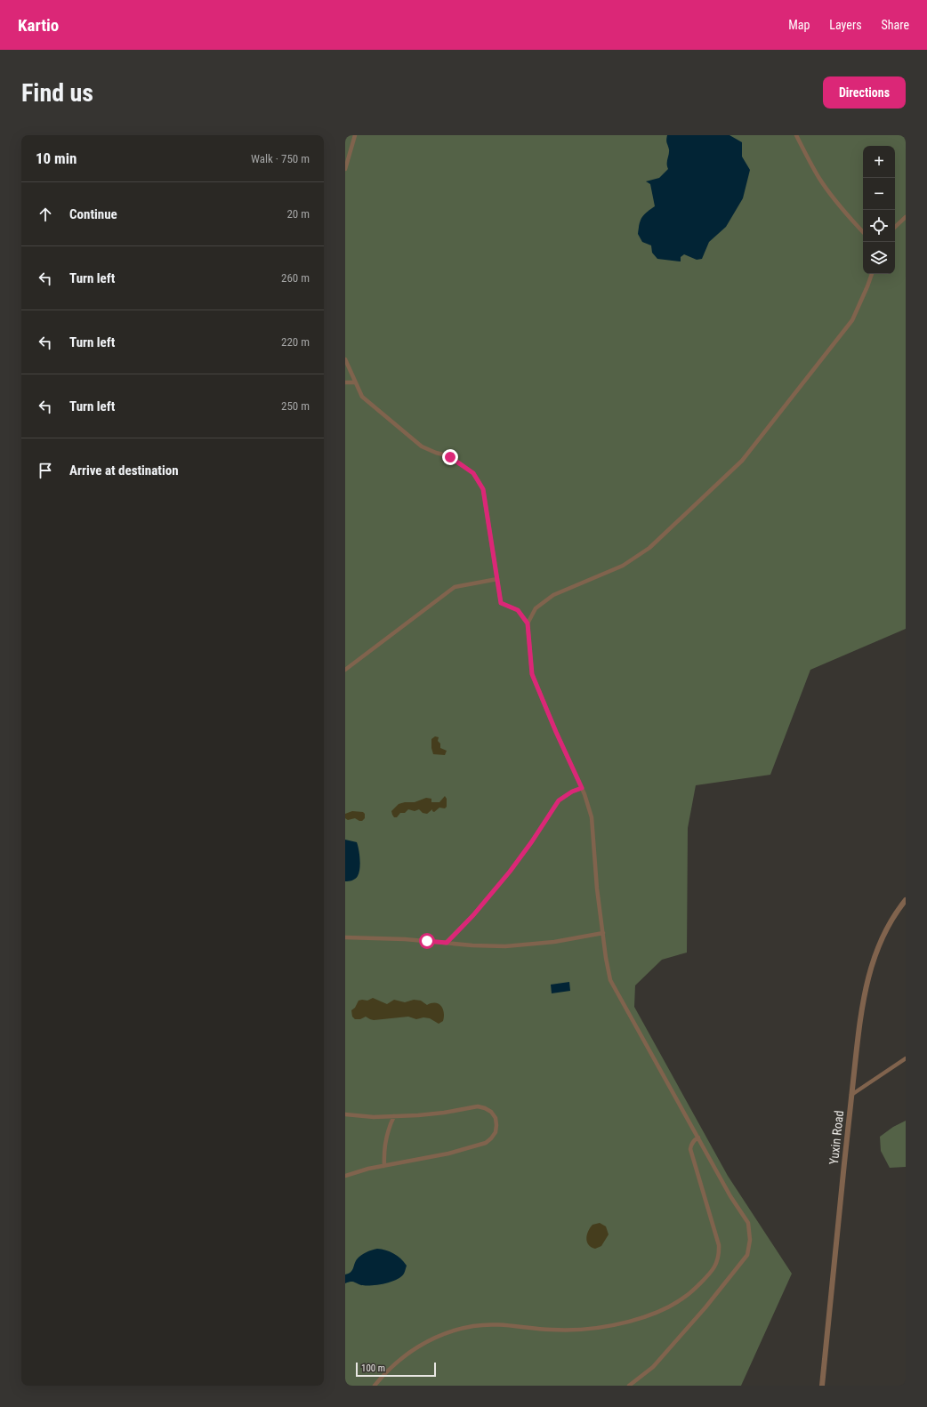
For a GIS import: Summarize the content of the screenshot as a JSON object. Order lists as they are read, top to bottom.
{
  "streets": {
    "street": ["Yuxin Road"]
  },
  "scale_bar": "100 m",
  "page": {
    "header": "Kartio",
    "nav": ["Map", "Layers", "Share"],
    "buttons": "Directions",
    "title": "Find us",
    "heading": ["10 min", "Walk · 750 m"],
    "map_buttons": ["+", "−"],
    "list": [
      ["Continue", "20 m"],
      ["Turn left", "260 m"],
      ["Turn left", "220 m"],
      ["Turn left", "250 m"],
      "Arrive at destination"
    ],
    "scale": "100 m"
  }
}
